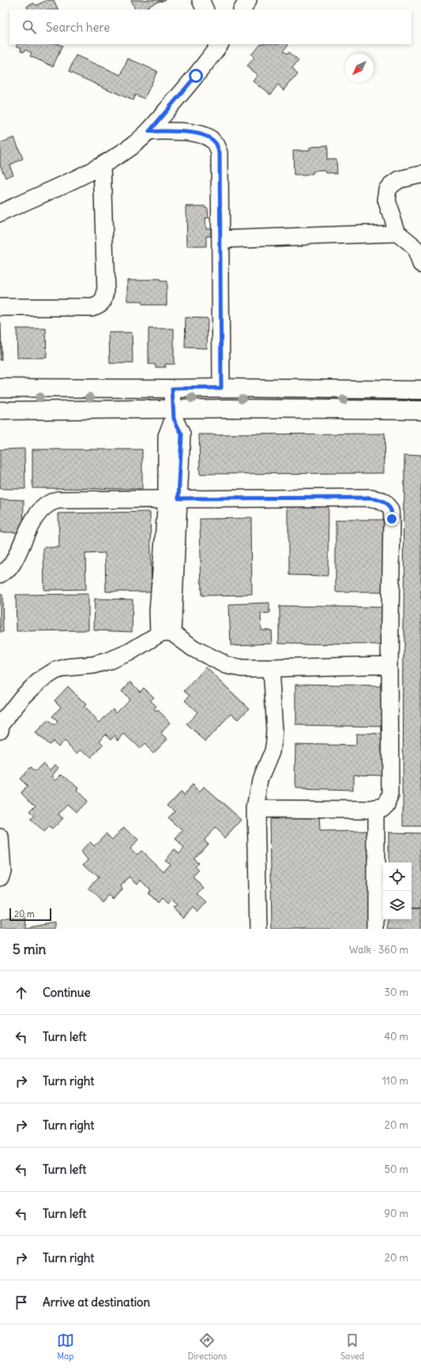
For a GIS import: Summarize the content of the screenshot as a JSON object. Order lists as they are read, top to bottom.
{
  "scale_bar": "20 m",
  "north": "bottom left",
  "page": {
    "search": "Search here",
    "scale": "20 m",
    "heading": ["5 min", "Walk · 360 m"],
    "list": [
      ["Continue", "30 m"],
      ["Turn left", "40 m"],
      ["Turn right", "110 m"],
      ["Turn right", "20 m"],
      ["Turn left", "50 m"],
      ["Turn left", "90 m"],
      ["Turn right", "20 m"],
      "Arrive at destination"
    ],
    "nav": ["Map", "Directions", "Saved"]
  }
}
